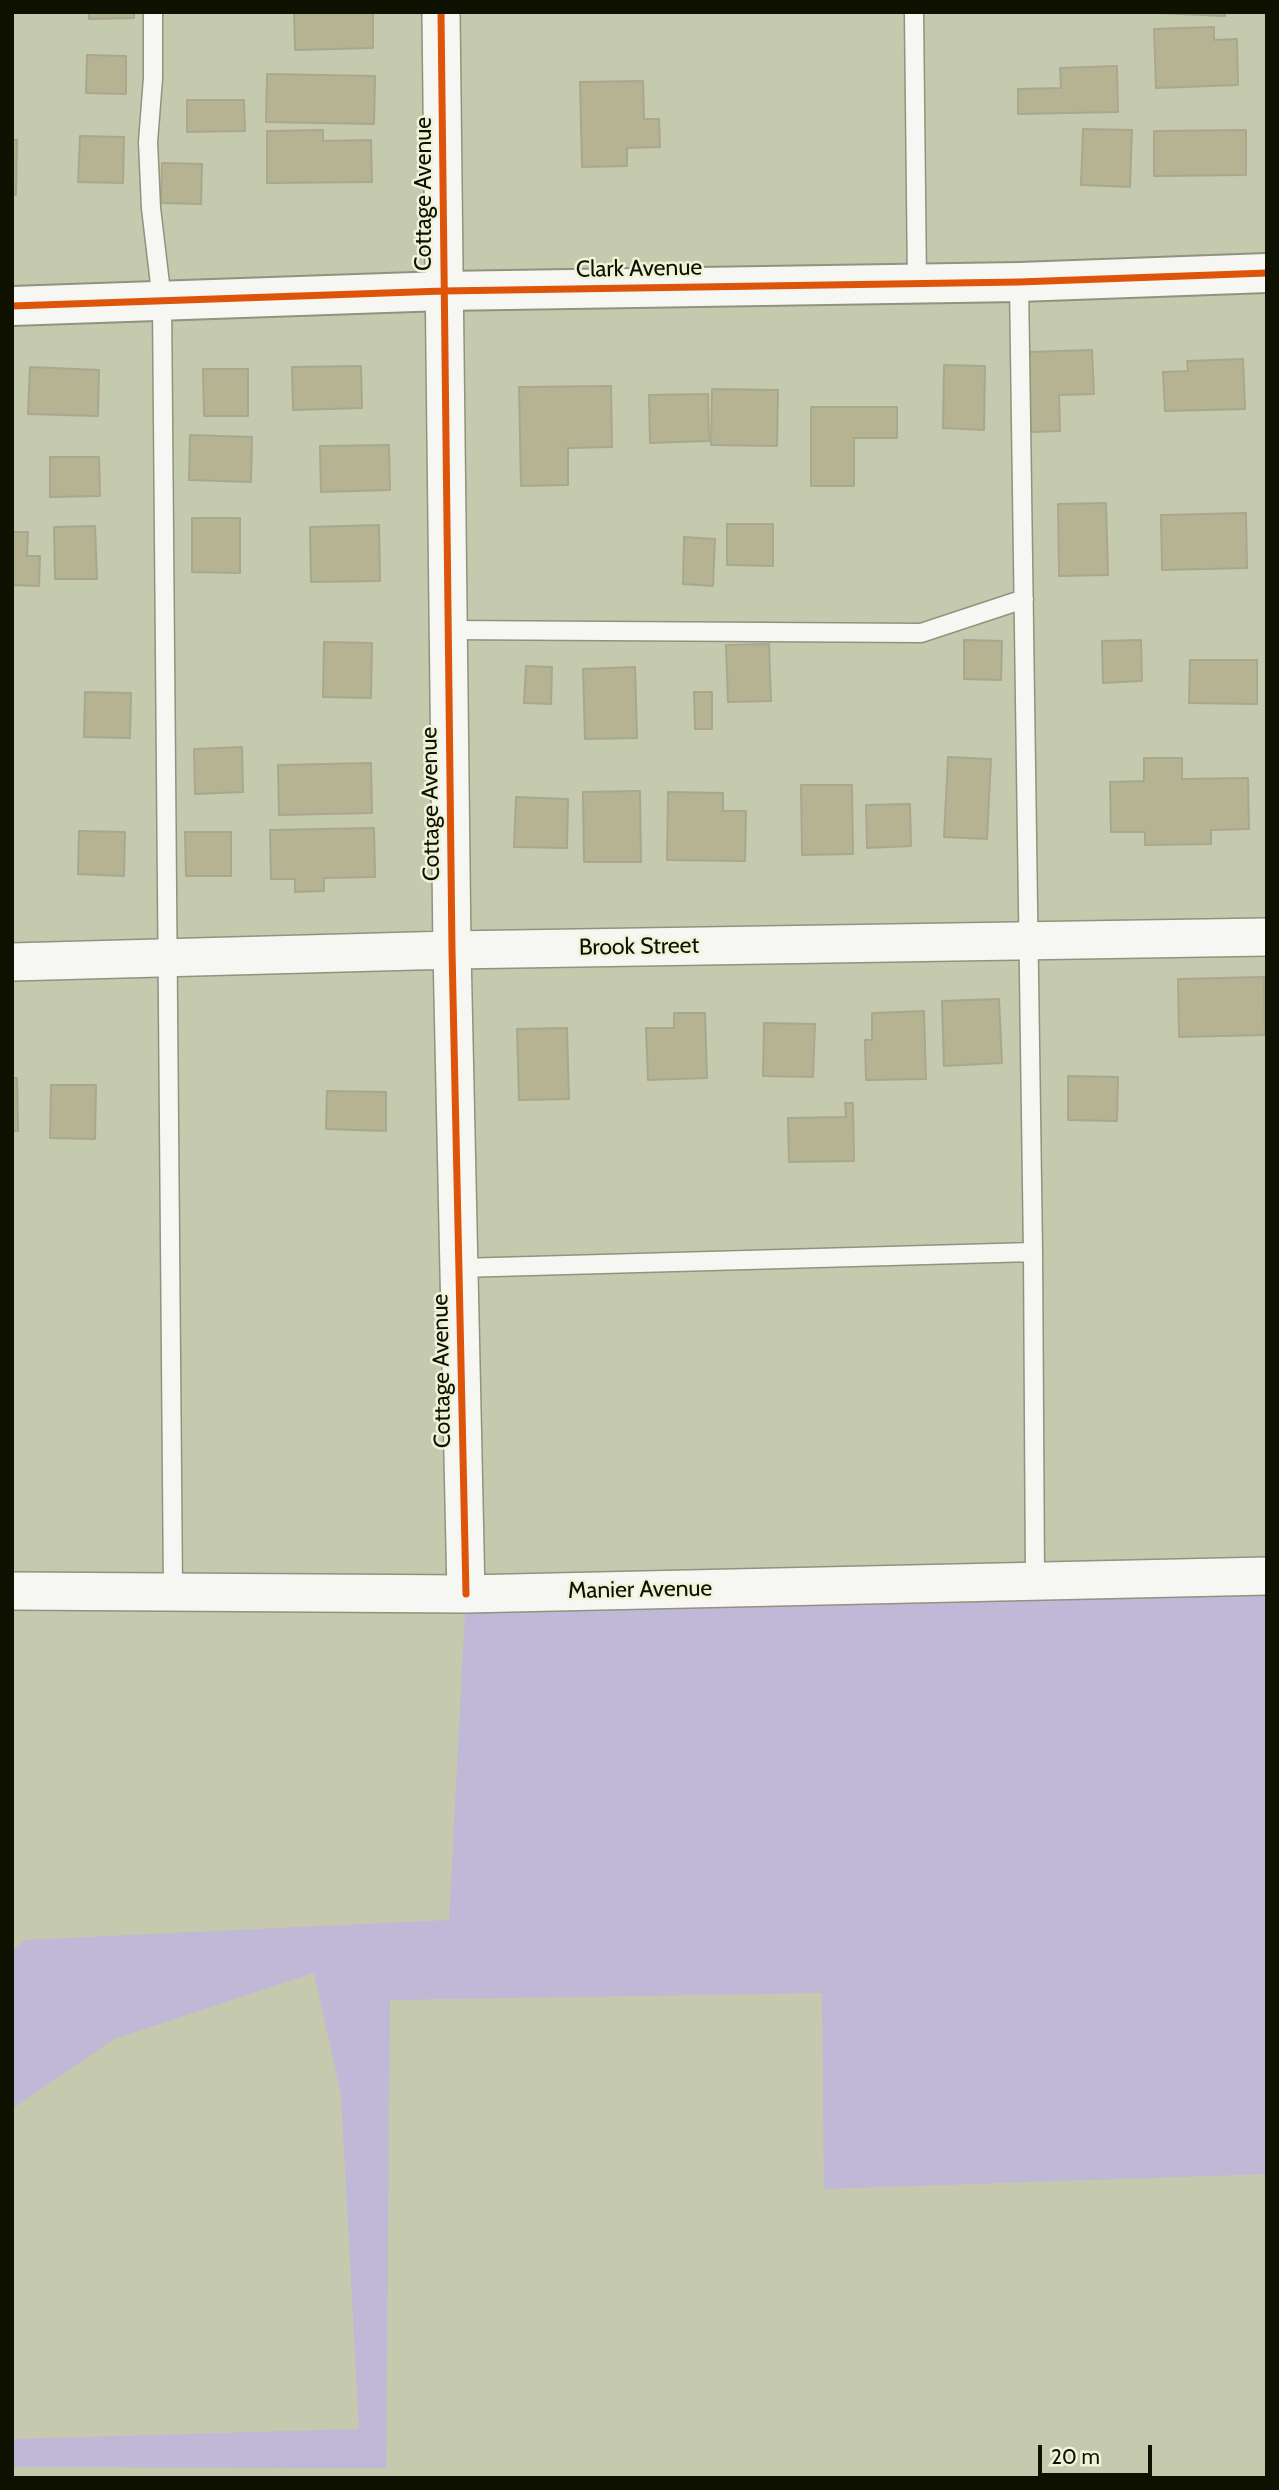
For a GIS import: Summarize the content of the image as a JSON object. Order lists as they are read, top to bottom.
{
  "streets": {
    "street": [
      "Cottage Avenue",
      "Clark Avenue",
      "Brook Street",
      "Manier Avenue"
    ]
  },
  "crossings": [
    ["Cottage Avenue", "Clark Avenue"],
    ["Cottage Avenue", "Brook Street"],
    ["Cottage Avenue", "Manier Avenue"]
  ],
  "scale_bar": "20 m"
}
